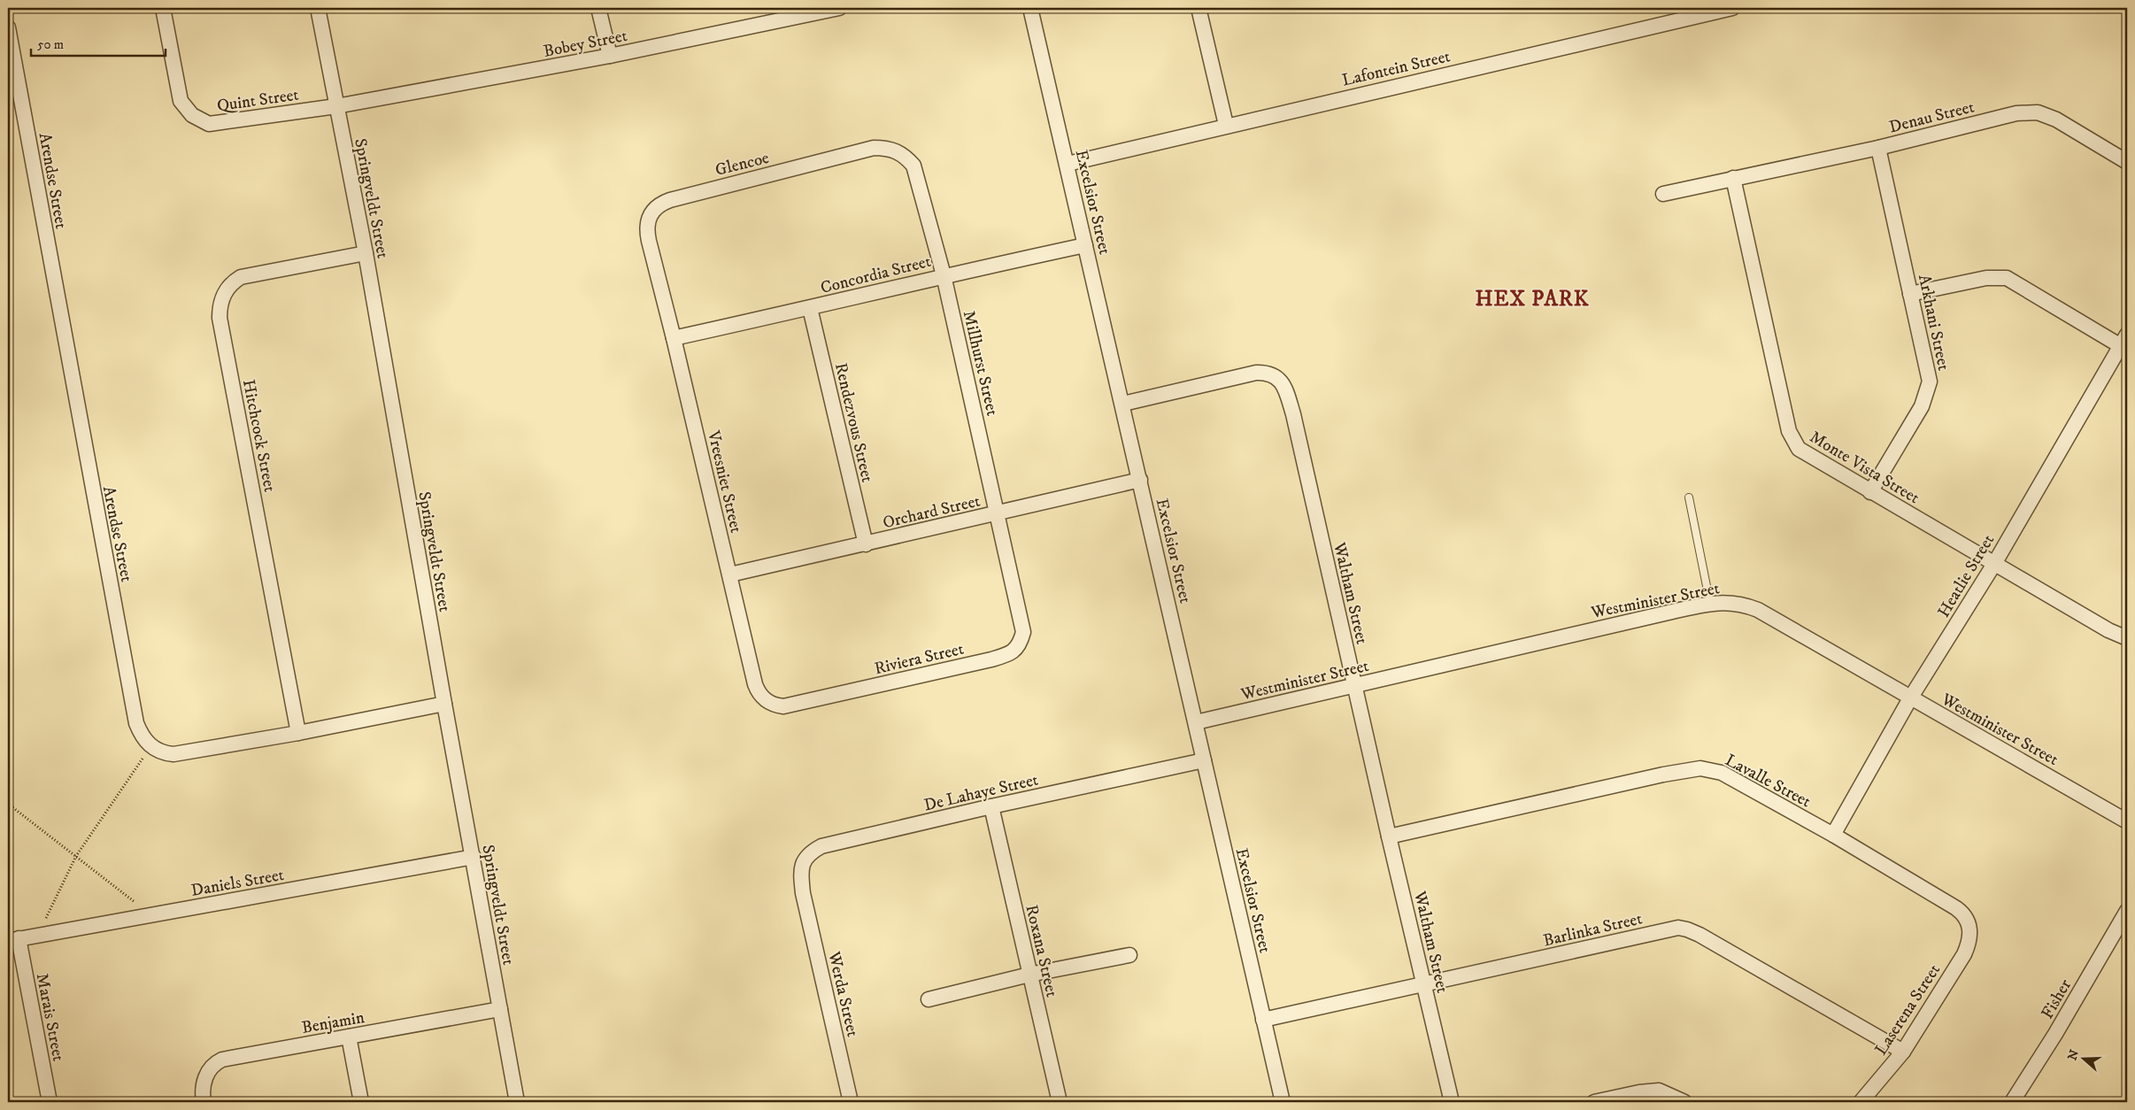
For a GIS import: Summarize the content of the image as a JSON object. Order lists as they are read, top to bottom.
{
  "streets": {
    "street": [
      "Bobey Street",
      "Lafontein Street",
      "Quint Street",
      "Denau Street",
      "Glencoe",
      "Arendse Street",
      "Springveldt Street",
      "Excelsior Street",
      "Concordia Street",
      "Arkhani Street",
      "Millhurst Street",
      "Rendezvous Street",
      "Hitchcock Street",
      "Monte Vista Street",
      "Vreesniet Street",
      "Orchard Street",
      "Heatlie Street",
      "Waltham Street",
      "Westminister Street",
      "Riviera Street",
      "Lavalle Street",
      "De Lahaye Street",
      "Daniels Street",
      "Barlinka Street",
      "Roxana Street",
      "Werda Street",
      "Fisher",
      "Laserena Street",
      "Marais Street",
      "Benjamin"
    ]
  },
  "crossings": [
    ["Bobey Street", "Quint Street"],
    ["Bobey Street", "Springveldt Street"],
    ["Lafontein Street", "Excelsior Street"],
    ["Quint Street", "Springveldt Street"],
    ["Denau Street", "Arkhani Street"],
    ["Denau Street", "Monte Vista Street"],
    ["Glencoe", "Millhurst Street"],
    ["Glencoe", "Vreesniet Street"],
    ["Springveldt Street", "Hitchcock Street"],
    ["Springveldt Street", "Daniels Street"],
    ["Springveldt Street", "Benjamin"],
    ["Excelsior Street", "Concordia Street"],
    ["Excelsior Street", "Orchard Street"],
    ["Excelsior Street", "Waltham Street"],
    ["Excelsior Street", "Westminister Street"],
    ["Excelsior Street", "De Lahaye Street"],
    ["Excelsior Street", "Barlinka Street"],
    ["Concordia Street", "Millhurst Street"],
    ["Concordia Street", "Rendezvous Street"],
    ["Concordia Street", "Vreesniet Street"],
    ["Arkhani Street", "Monte Vista Street"],
    ["Millhurst Street", "Orchard Street"],
    ["Millhurst Street", "Riviera Street"],
    ["Rendezvous Street", "Orchard Street"],
    ["Monte Vista Street", "Heatlie Street"],
    ["Vreesniet Street", "Orchard Street"],
    ["Vreesniet Street", "Riviera Street"],
    ["Heatlie Street", "Westminister Street"],
    ["Heatlie Street", "Lavalle Street"],
    ["Waltham Street", "Westminister Street"],
    ["Waltham Street", "Lavalle Street"],
    ["Waltham Street", "Barlinka Street"],
    ["Lavalle Street", "Laserena Street"],
    ["De Lahaye Street", "Roxana Street"],
    ["De Lahaye Street", "Werda Street"],
    ["Daniels Street", "Marais Street"],
    ["Barlinka Street", "Laserena Street"]
  ],
  "districts": ["HEX PARK"],
  "scale_bar": "50 m",
  "north": "left"
}
